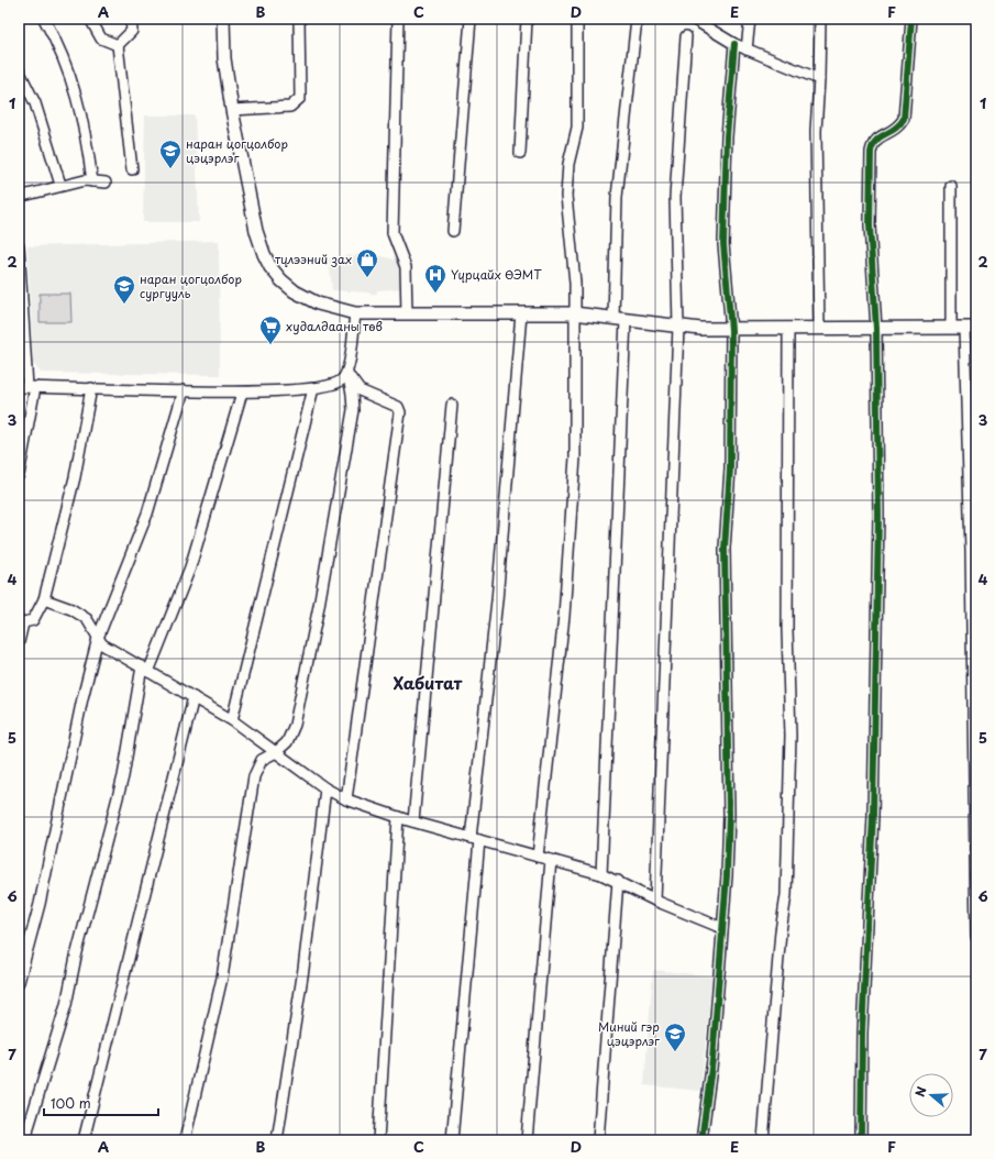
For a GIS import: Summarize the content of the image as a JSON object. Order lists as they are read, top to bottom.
{
  "districts": ["Хабитат"],
  "places": {
    "school or university": ["наран цогцолбор цэцэрлэг", "наран цогцолбор сургууль", "Миний гэр цэцэрлэг"],
    "shop": ["түлээний зах"],
    "hospital": ["Үүрцайх ӨЭМТ"],
    "supermarket": ["худалдааны төв"]
  },
  "scale_bar": "100 m",
  "north": "left",
  "grid": {
    "columns": [
      "A",
      "B",
      "C",
      "D",
      "E",
      "F"
    ],
    "rows": [
      "1",
      "2",
      "3",
      "4",
      "5",
      "6",
      "7"
    ]
  }
}
